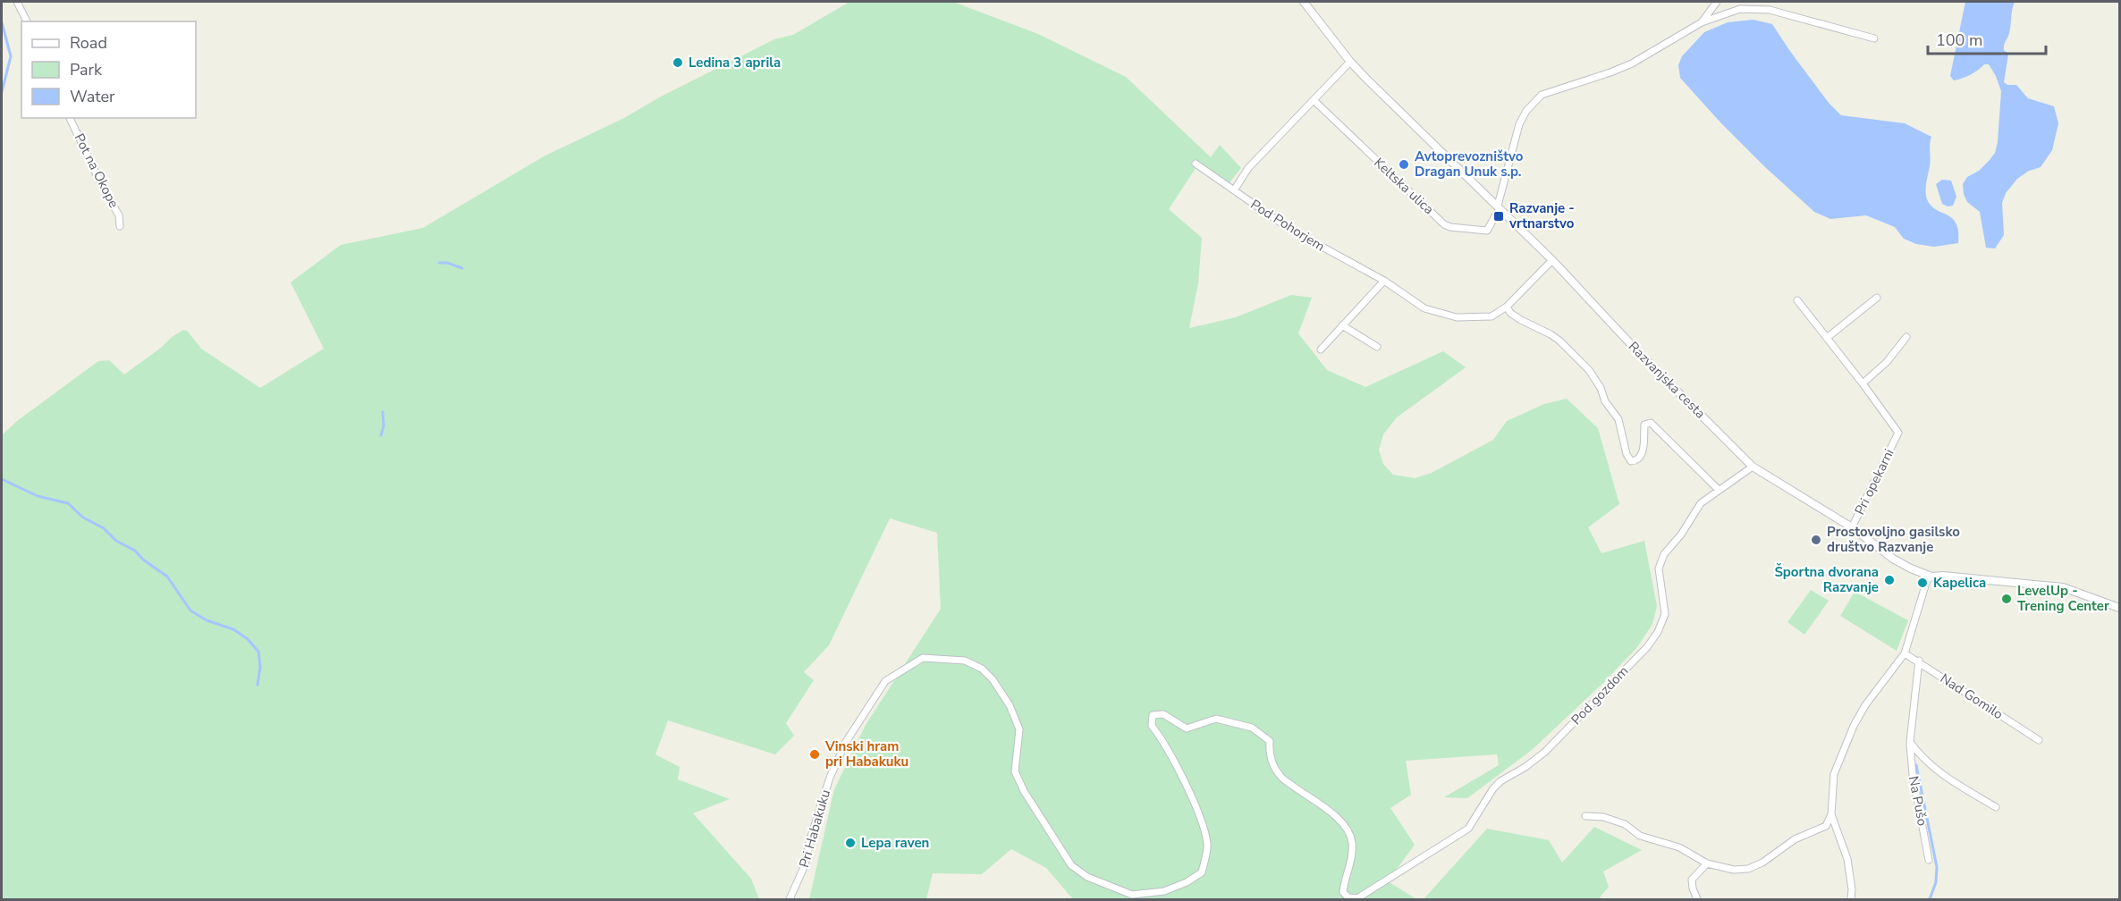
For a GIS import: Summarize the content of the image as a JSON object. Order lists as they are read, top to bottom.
{
  "streets": {
    "street": [
      "Pot na Okope",
      "Keltska ulica",
      "Pod Pohorjem",
      "Razvanjska cesta",
      "Pri opekarni",
      "Pod gozdom",
      "Nad Gomilo",
      "Na Pušo",
      "Pri Habakuku"
    ]
  },
  "crossings": [
    ["Keltska ulica", "Razvanjska cesta"],
    ["Pod Pohorjem", "Razvanjska cesta"],
    ["Razvanjska cesta", "Pri opekarni"],
    ["Razvanjska cesta", "Pod gozdom"],
    ["Pod gozdom", "Pri Habakuku"],
    ["Nad Gomilo", "Na Pušo"]
  ],
  "places": {
    "other": [
      "Ledina 3 aprila",
      "Avtoprevozništvo Dragan Unuk s.p.",
      "Prostovoljno gasilsko društvo Razvanje",
      "Športna dvorana Razvanje",
      "Kapelica",
      "LevelUp - Trening Center",
      "Vinski hram pri Habakuku",
      "Lepa raven"
    ],
    "transit": ["Razvanje - vrtnarstvo"]
  },
  "legend": ["Road", "Park", "Water"],
  "scale_bar": "100 m"
}
